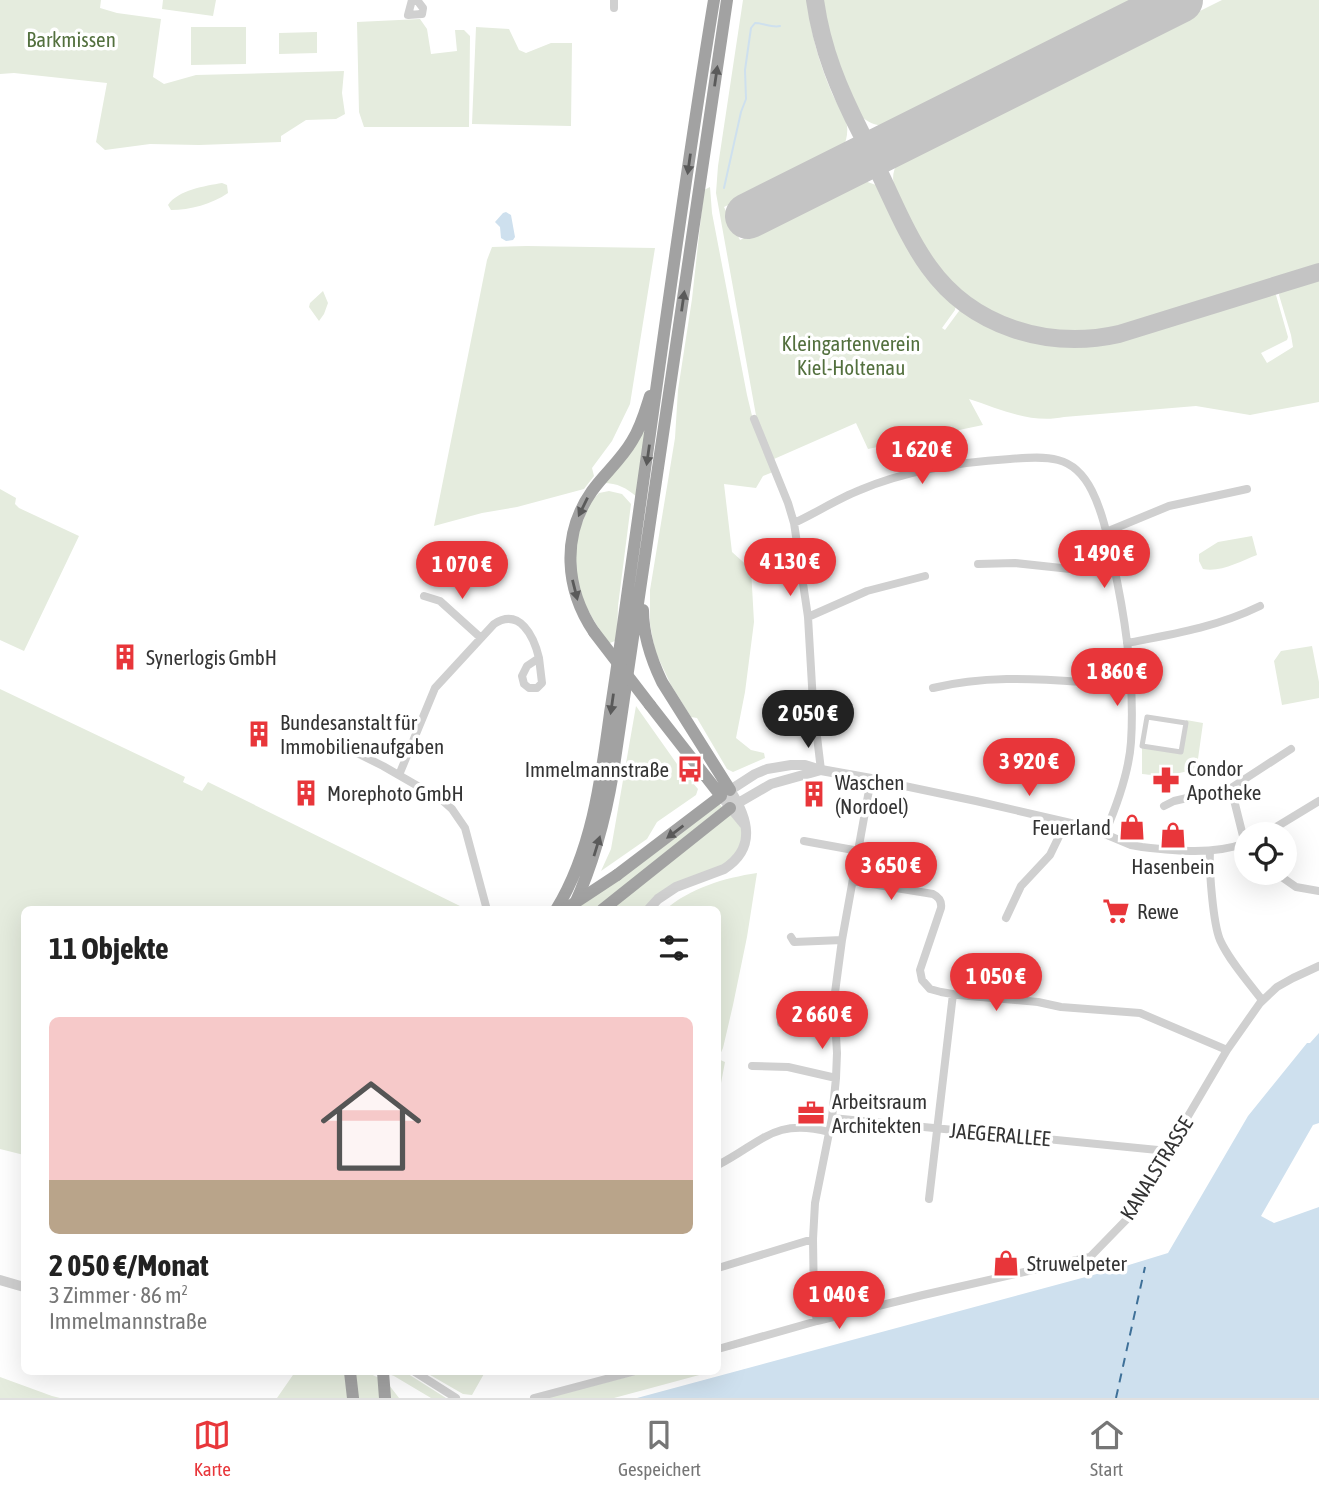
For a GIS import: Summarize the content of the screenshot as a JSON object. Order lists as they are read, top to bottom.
{
  "streets": {
    "street": ["JAEGERALLEE", "KANALSTRASSE"]
  },
  "crossings": [
    ["JAEGERALLEE", "KANALSTRASSE"]
  ],
  "parks": ["Barkmissen", "Kleingartenverein Kiel-Holtenau"],
  "places": {
    "building": [
      "Synerlogis GmbH",
      "Bundesanstalt für Immobilienaufgaben",
      "Morephoto GmbH",
      "Waschen (Nordoel)"
    ],
    "bus stop": ["Immelmannstraße"],
    "pharmacy": ["Condor Apotheke"],
    "shop": ["Feuerland", "Hasenbein", "Struwelpeter"],
    "supermarket": ["Rewe"],
    "office": ["Arbeitsraum Architekten"]
  },
  "page": {
    "price": [
      "1 620 €",
      "1 490 €",
      "4 130 €",
      "1 070 €",
      "1 860 €",
      "2 050 €",
      "3 920 €",
      "3 650 €",
      "1 050 €",
      "2 660 €",
      "1 040 €"
    ],
    "heading": "11 Objekte",
    "list": [
      {
        "name": "2 050 €/Monat",
        "note": "3 Zimmer · 86 m² · Immelmannstraße"
      }
    ],
    "tabs": ["Karte", "Gespeichert", "Start"]
  }
}
